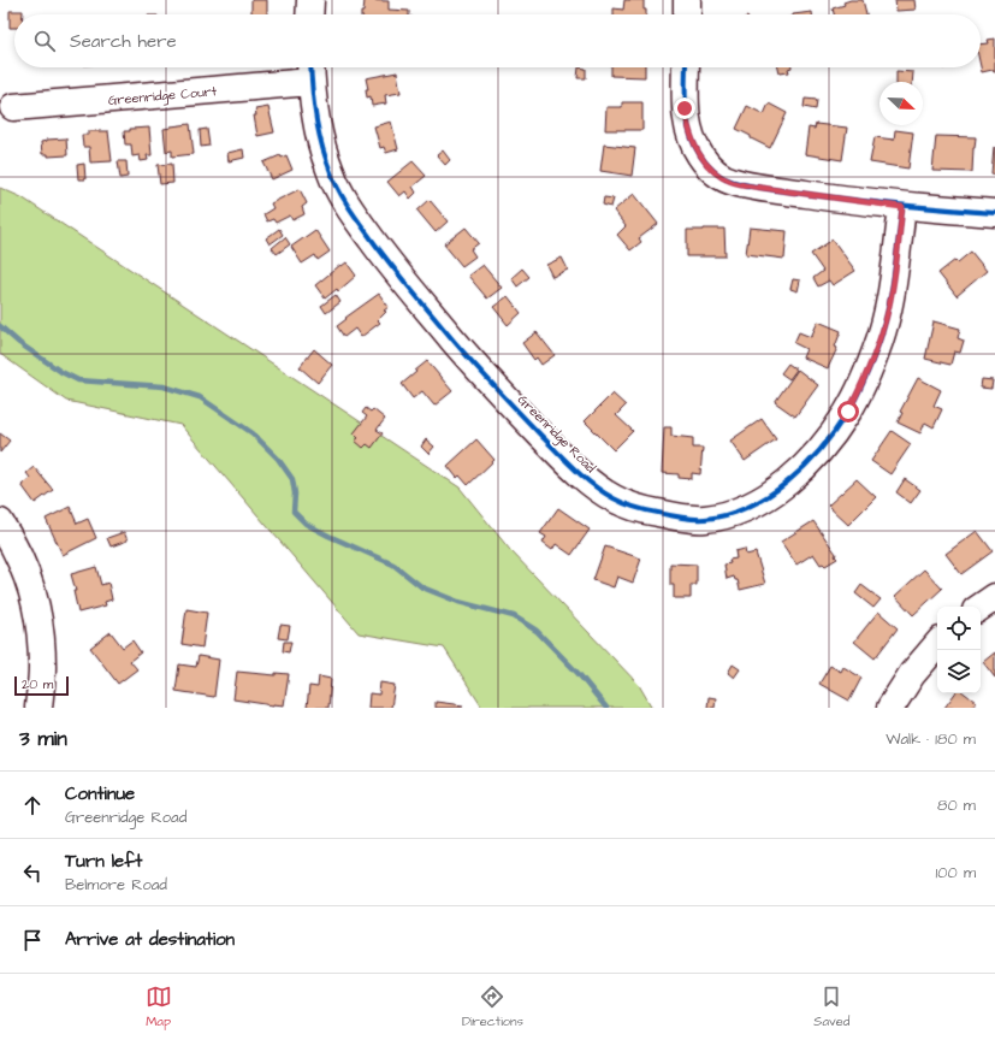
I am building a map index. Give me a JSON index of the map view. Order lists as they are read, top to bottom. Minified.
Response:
{"streets":{"street":["Greenridge Court","Greenridge Road"]},"crossings":[["Greenridge Court","Greenridge Road"]],"scale_bar":"20 m","north":"bottom right","page":{"search":"Search here","scale":"20 m","heading":["3 min","Walk · 180 m"],"list":[["Continue","Greenridge Road","80 m"],["Turn left","Belmore Road","100 m"],"Arrive at destination"],"nav":["Map","Directions","Saved"]}}
